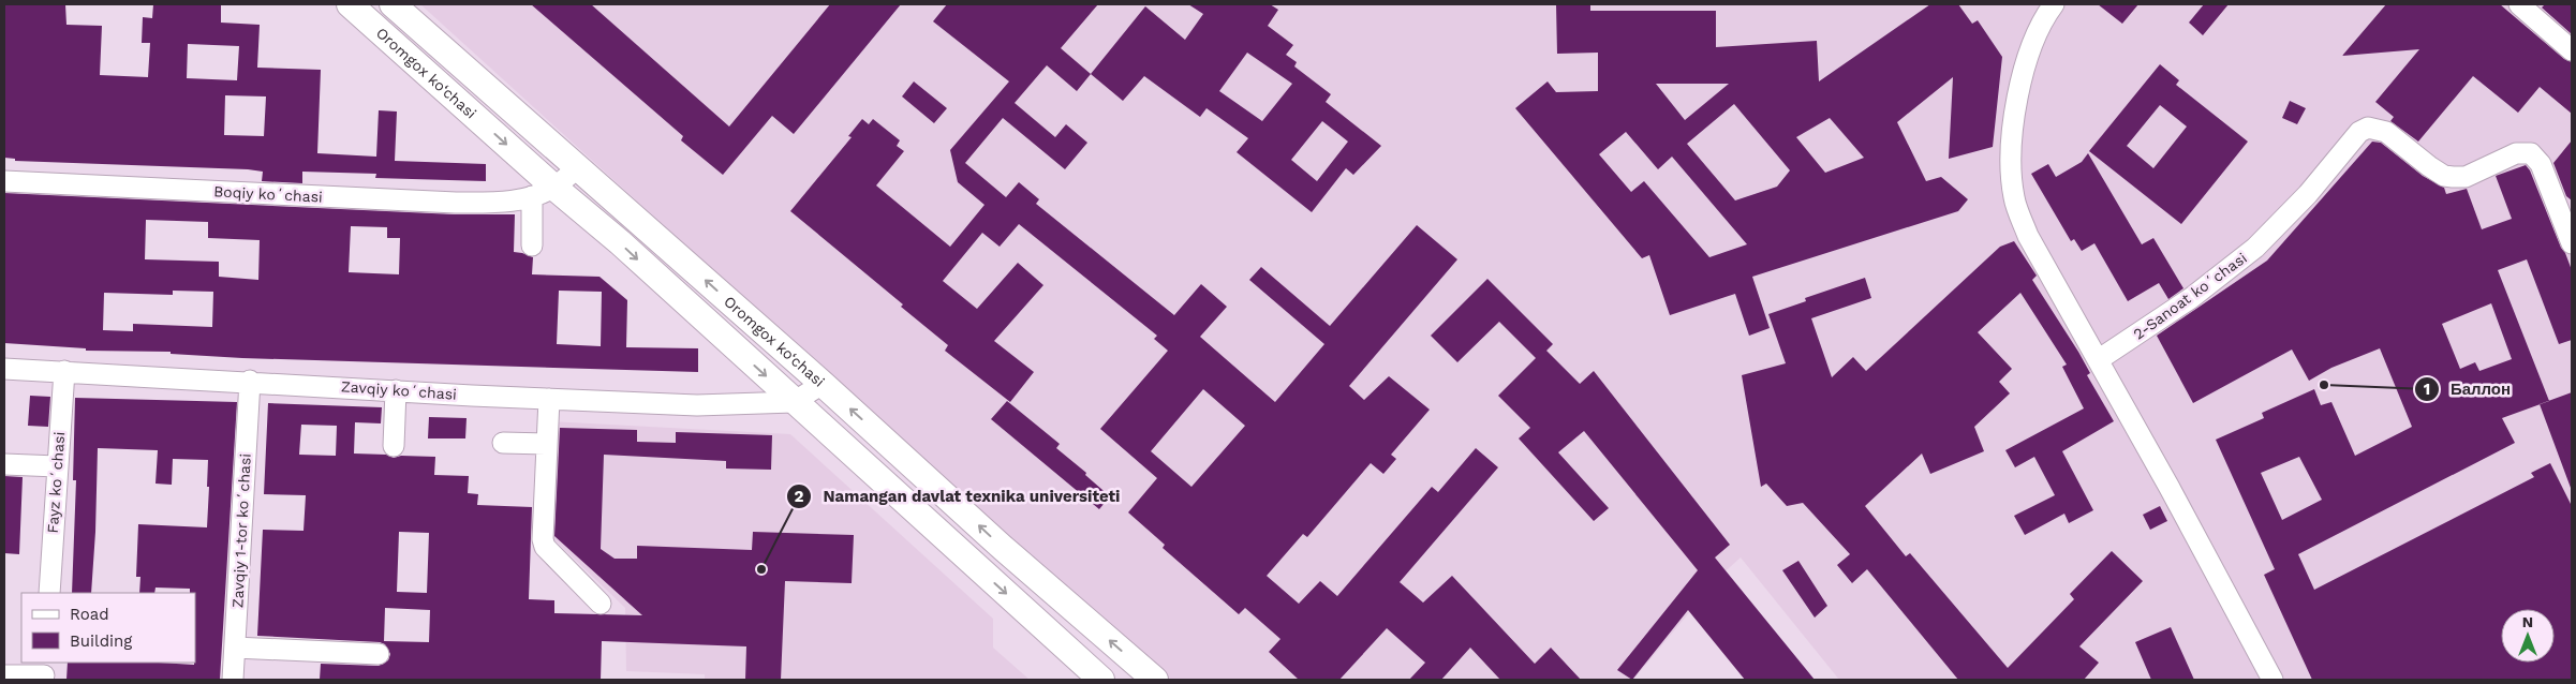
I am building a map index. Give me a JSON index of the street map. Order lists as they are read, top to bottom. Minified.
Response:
{"streets":{"main road":["Oromgox ko‘chasi"],"street":["Boqiy koʻchasi","2-Sanoat koʻchasi","Zavqiy koʻchasi","Fayz koʻchasi","Zavqiy 1-tor koʻchasi"]},"crossings":[["Oromgox ko‘chasi","Boqiy koʻchasi"],["Oromgox ko‘chasi","Zavqiy koʻchasi"],["Zavqiy koʻchasi","Fayz koʻchasi"],["Zavqiy koʻchasi","Zavqiy 1-tor koʻchasi"]],"places":["Баллон","Namangan davlat texnika universiteti"],"legend":["Road","Building"],"north":"top"}
